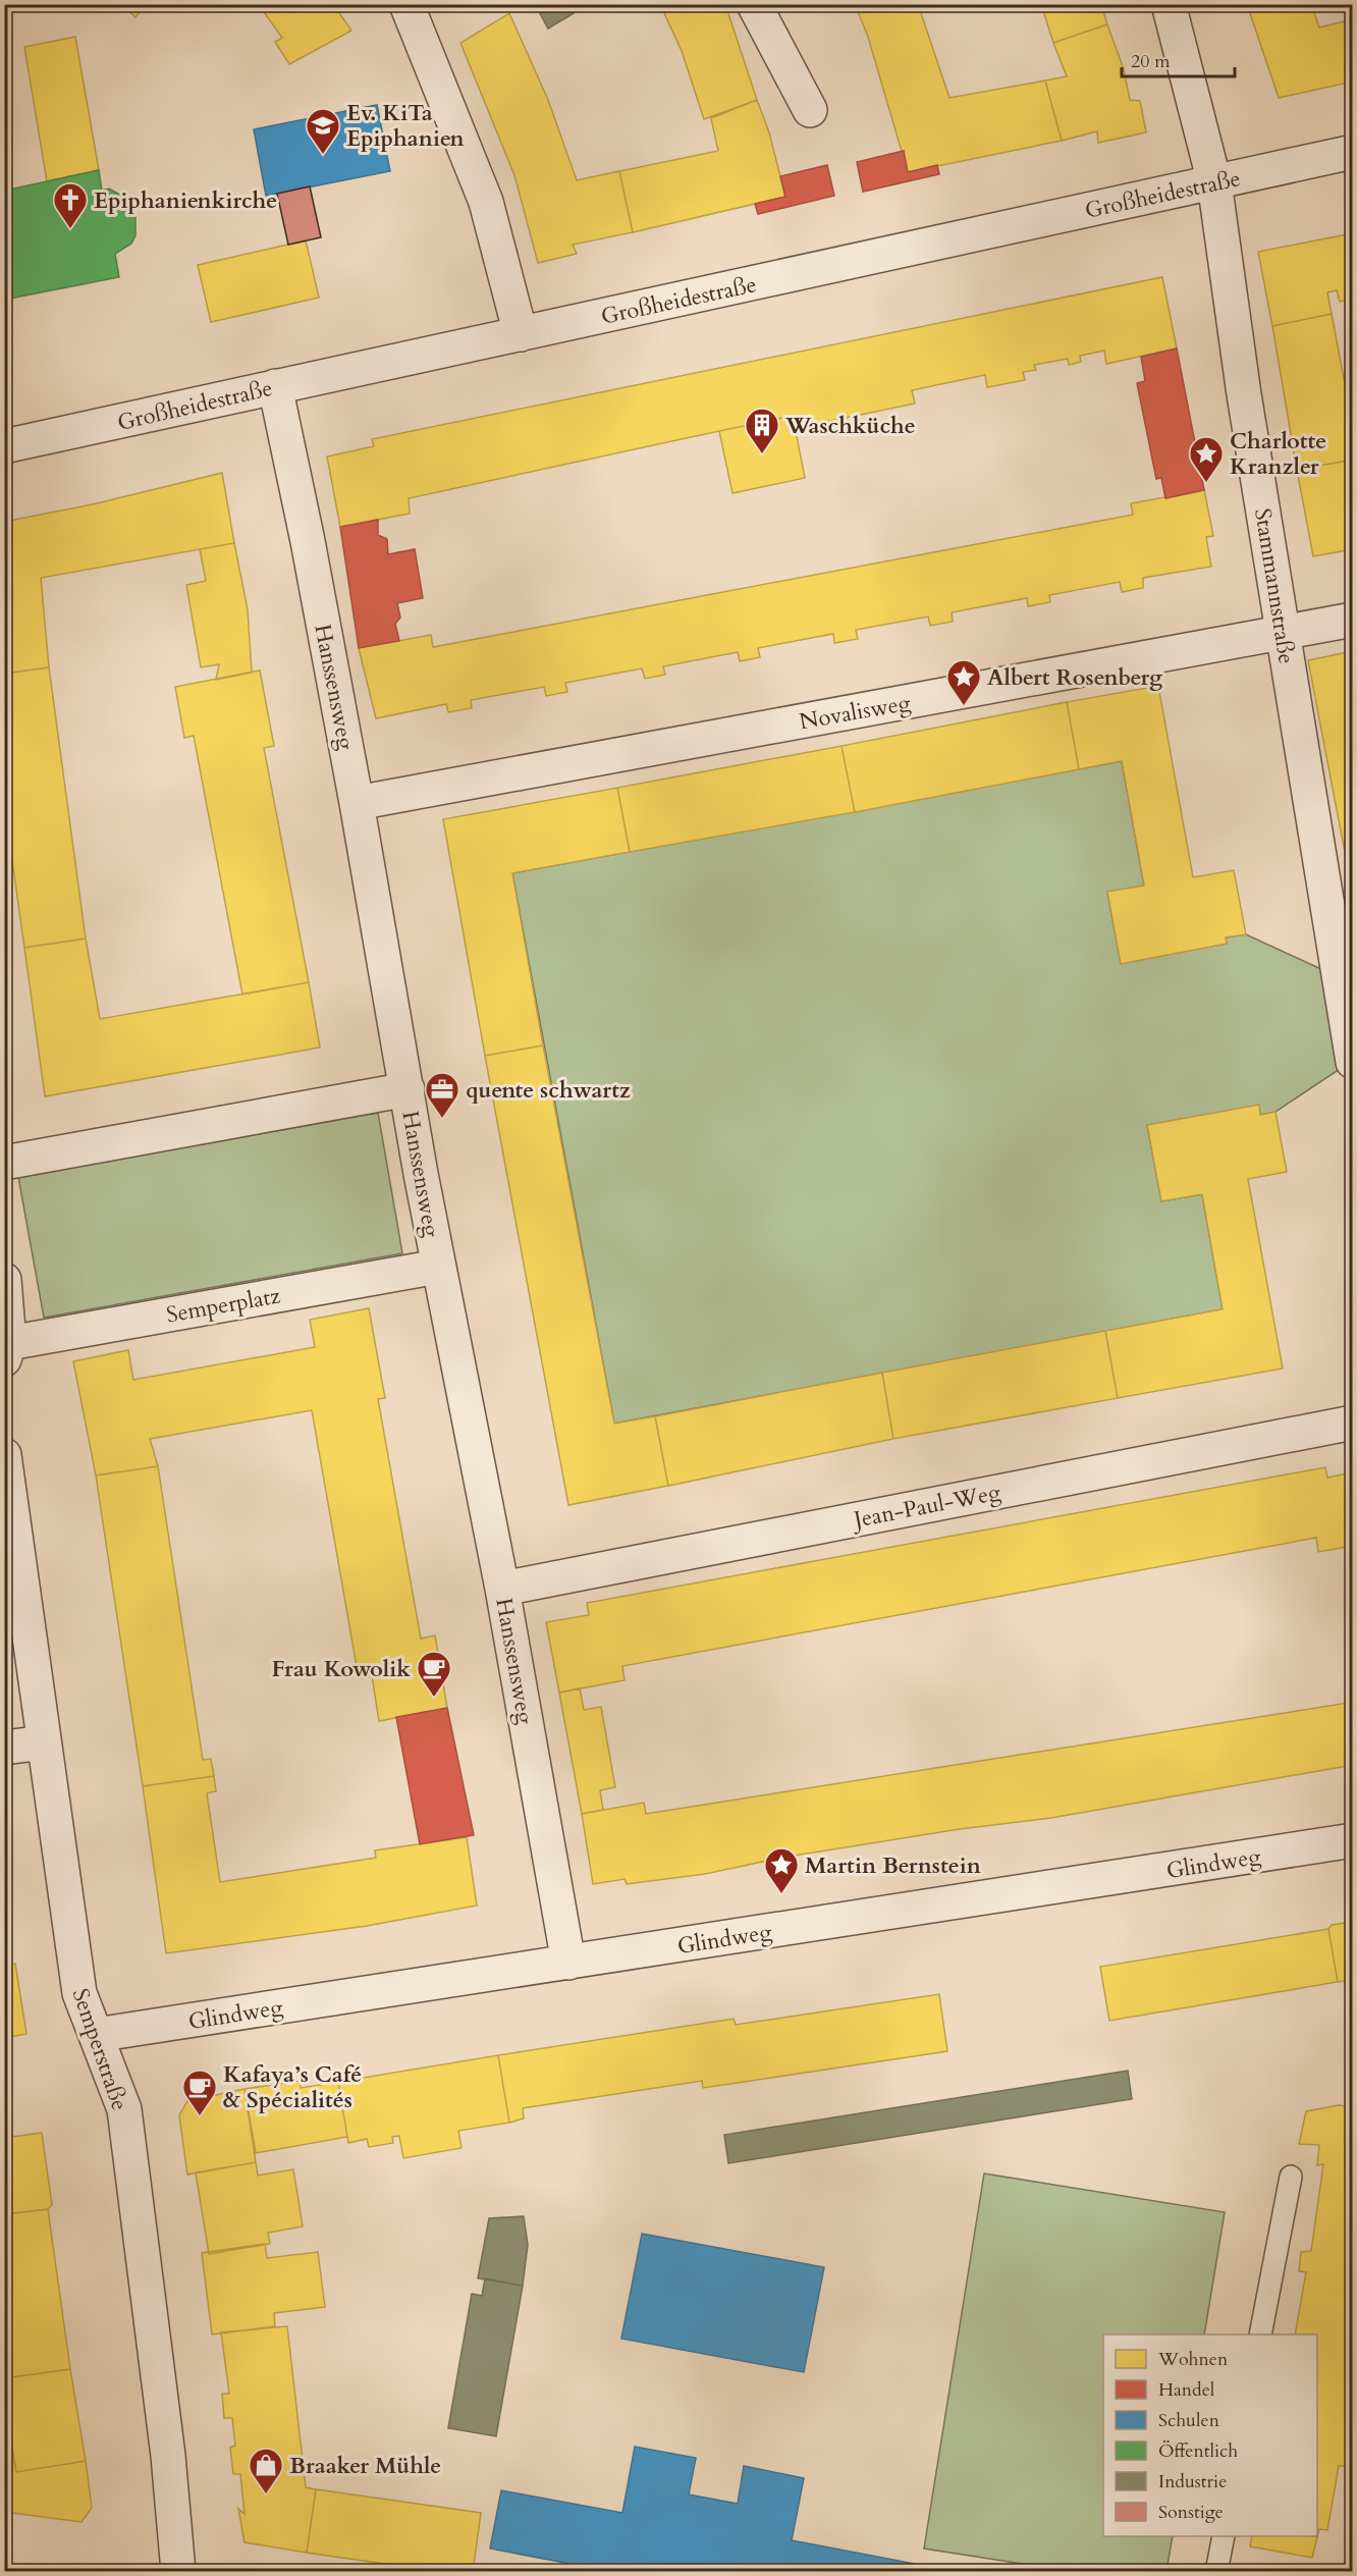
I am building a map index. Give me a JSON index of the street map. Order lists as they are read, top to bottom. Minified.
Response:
{"streets":{"street":["Großheidestraße","Stammannstraße","Hanssensweg","Novalisweg","Semperplatz","Jean-Paul-Weg","Glindweg","Semperstraße"]},"crossings":[["Großheidestraße","Stammannstraße"],["Großheidestraße","Hanssensweg"],["Stammannstraße","Novalisweg"],["Hanssensweg","Novalisweg"],["Hanssensweg","Semperplatz"],["Hanssensweg","Jean-Paul-Weg"],["Hanssensweg","Glindweg"],["Glindweg","Semperstraße"]],"places":{"school or university":["Ev. KiTa Epiphanien"],"church":["Epiphanienkirche"],"building":["Waschküche"],"place":["Charlotte Kranzler","Albert Rosenberg","Martin Bernstein"],"office":["quente schwartz"],"cafe":["Frau Kowolik","Kafaya’s Café & Spécialités"],"shop":["Braaker Mühle"]},"legend":["Wohnen","Handel","Schulen","Öffentlich","Industrie","Sonstige"],"scale_bar":"20 m"}
